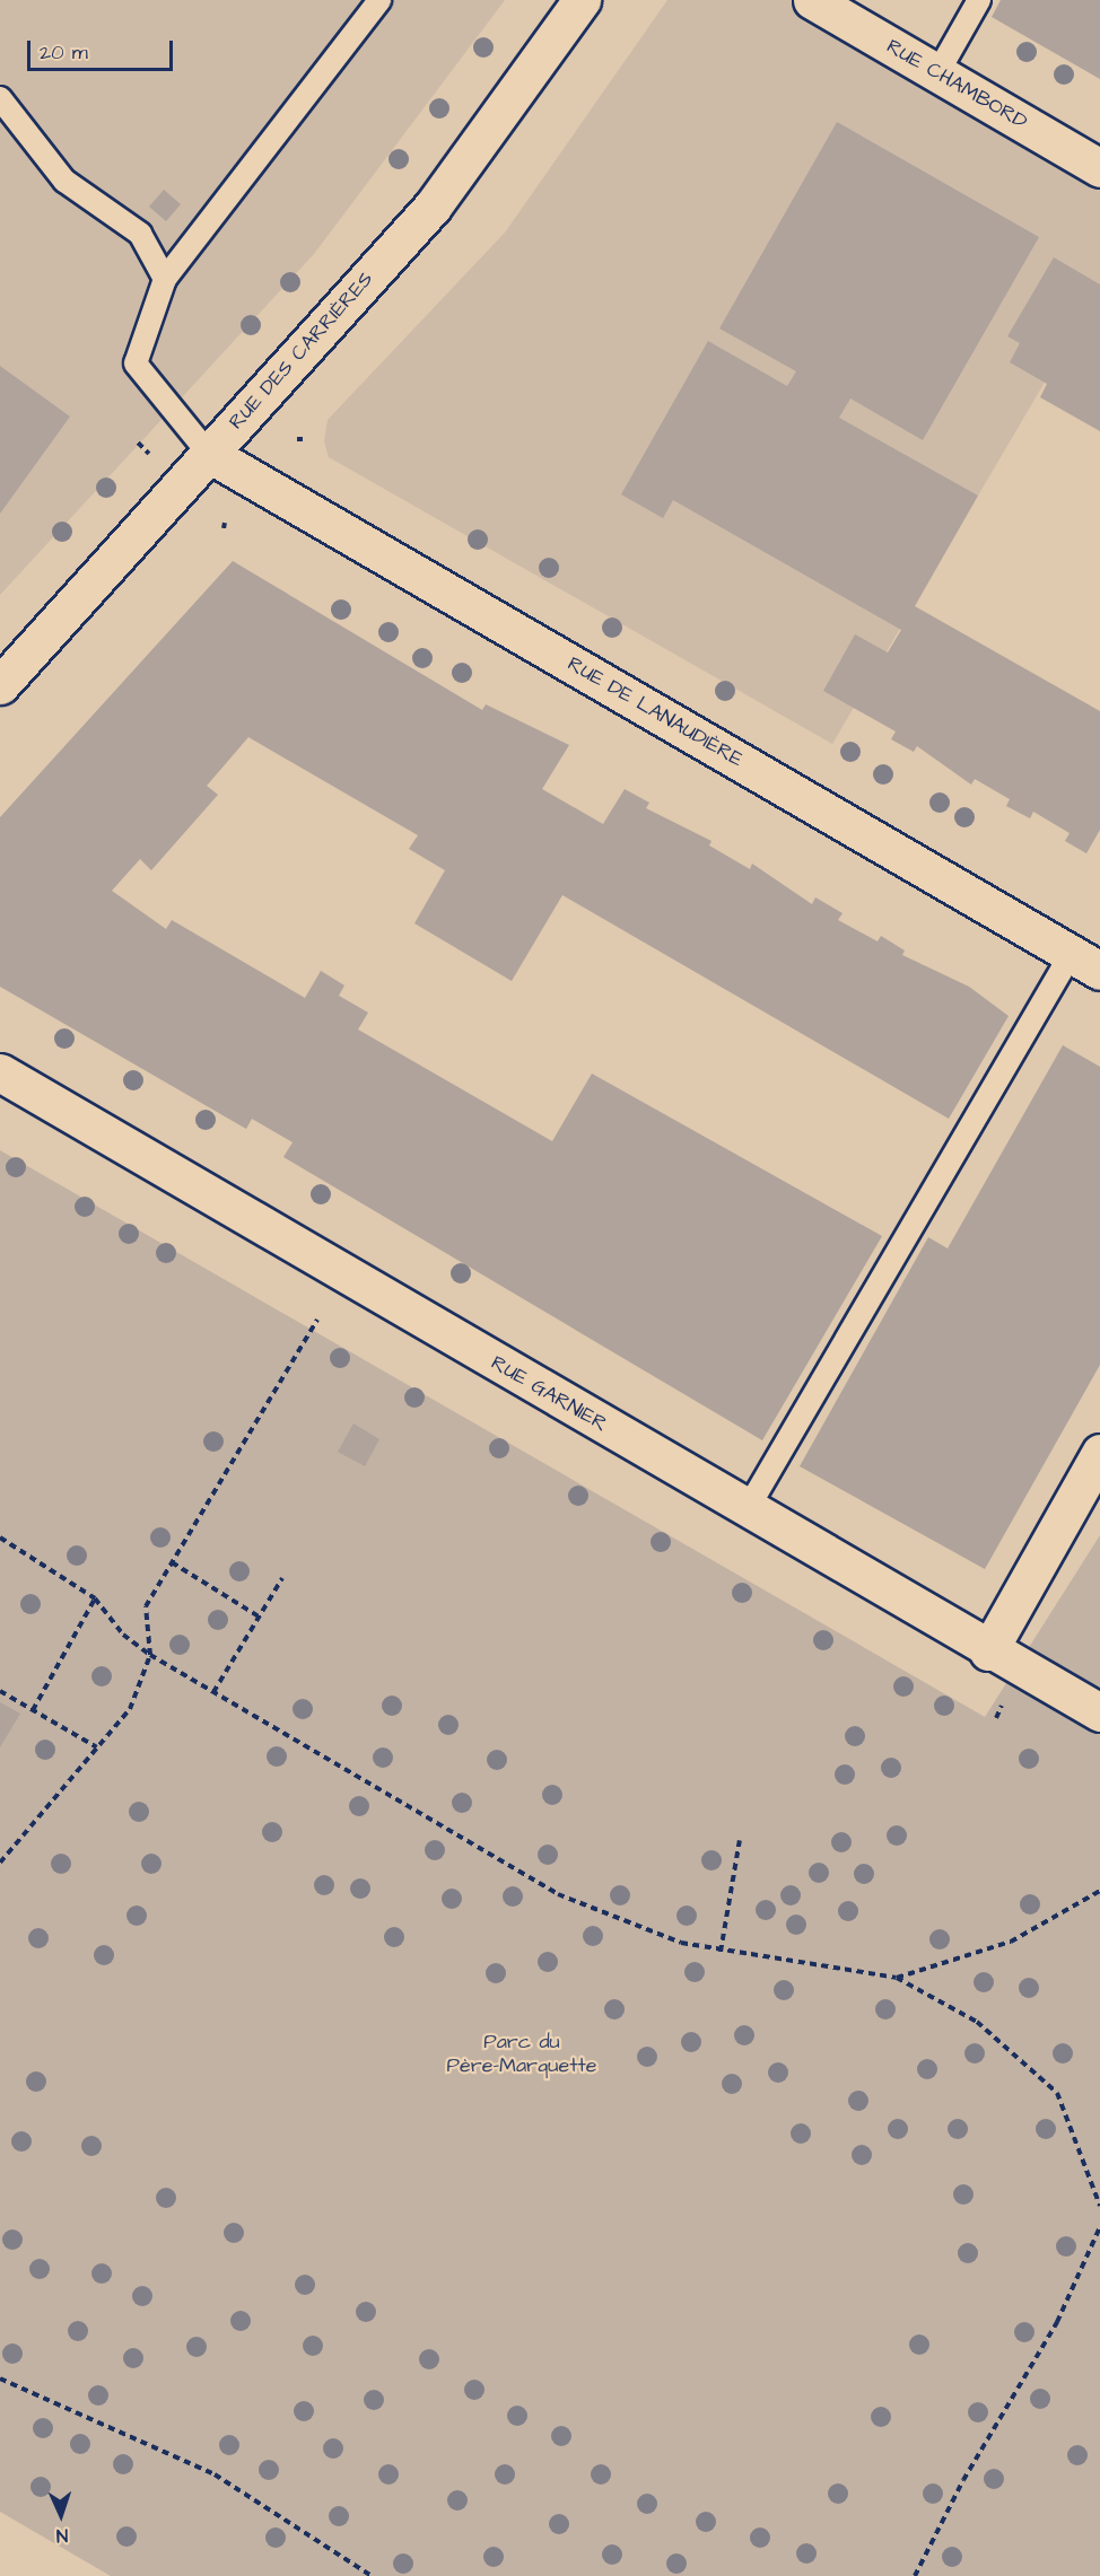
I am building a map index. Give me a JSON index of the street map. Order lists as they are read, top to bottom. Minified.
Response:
{"streets":{"street":["RUE CHAMBORD","RUE DES CARRIÈRES","RUE DE LANAUDIÈRE","RUE GARNIER"]},"crossings":[["RUE DES CARRIÈRES","RUE DE LANAUDIÈRE"]],"parks":["Parc du Père-Marquette"],"scale_bar":"20 m","north":"bottom"}
